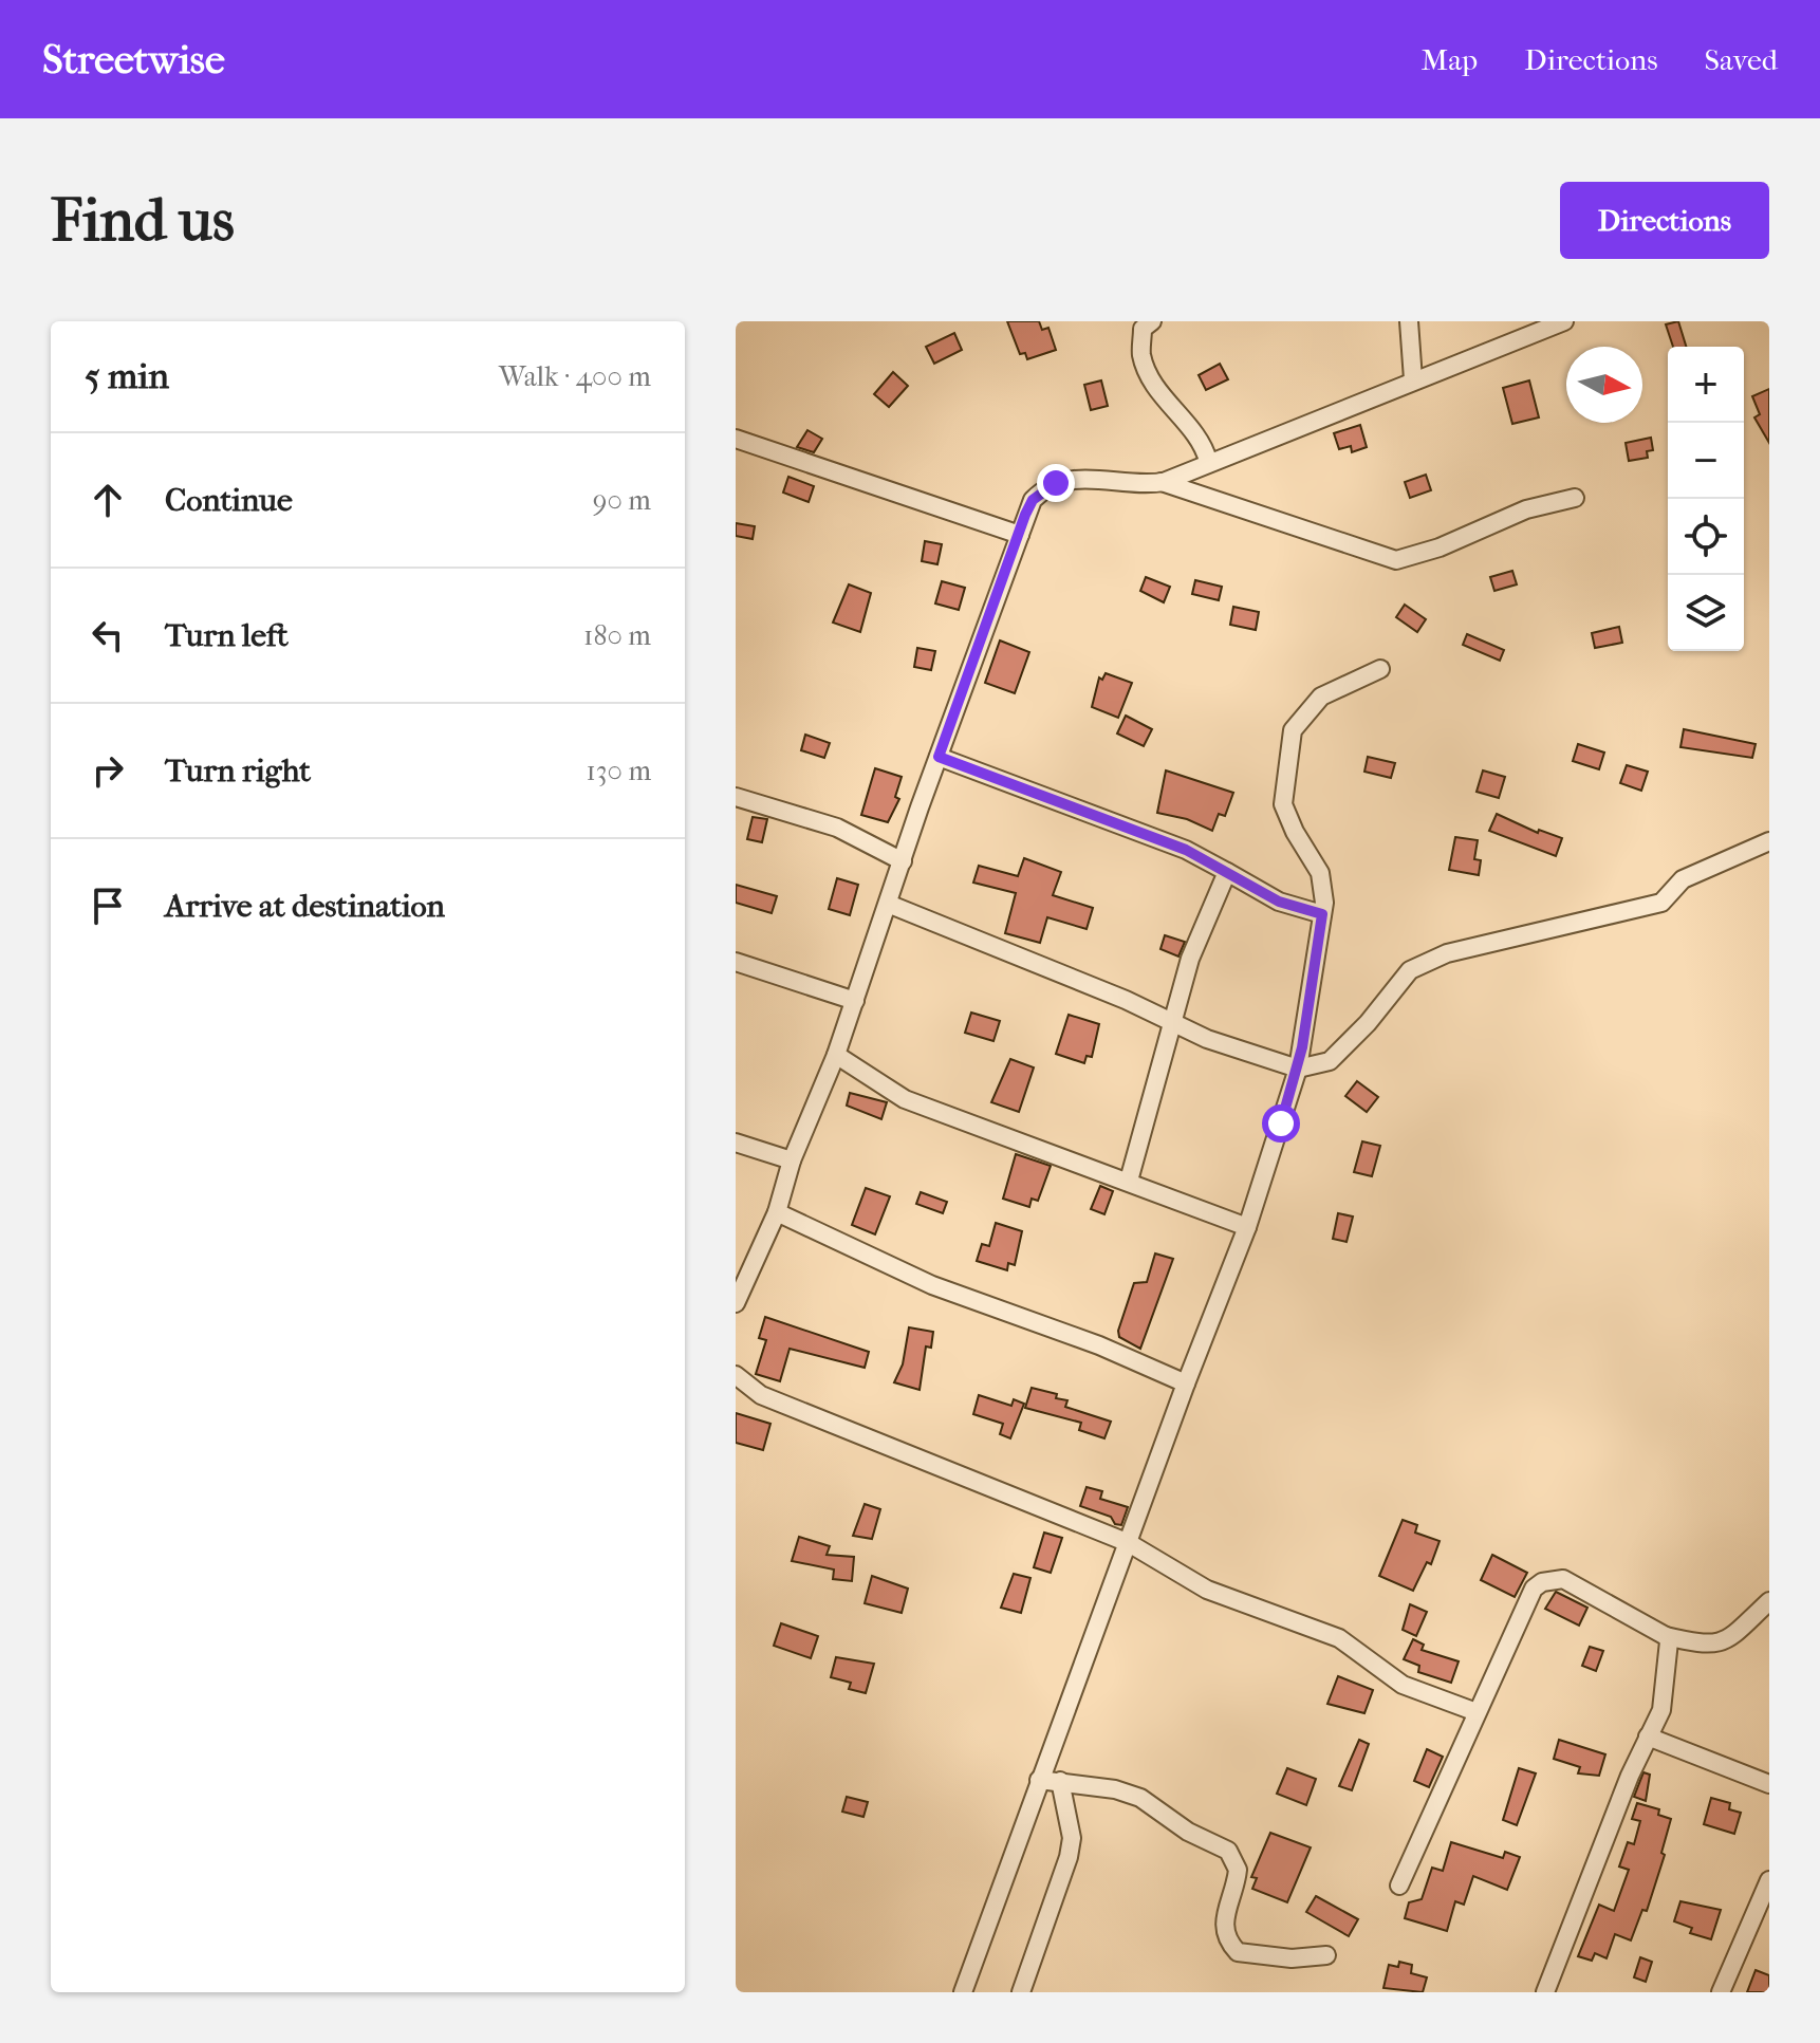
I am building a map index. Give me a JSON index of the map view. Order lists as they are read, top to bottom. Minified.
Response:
{"north":"right","page":{"header":"Streetwise","nav":["Map","Directions","Saved"],"buttons":"Directions","title":"Find us","heading":["5 min","Walk · 400 m"],"map_buttons":["+","−"],"list":[["Continue","90 m"],["Turn left","180 m"],["Turn right","130 m"],"Arrive at destination"]}}
